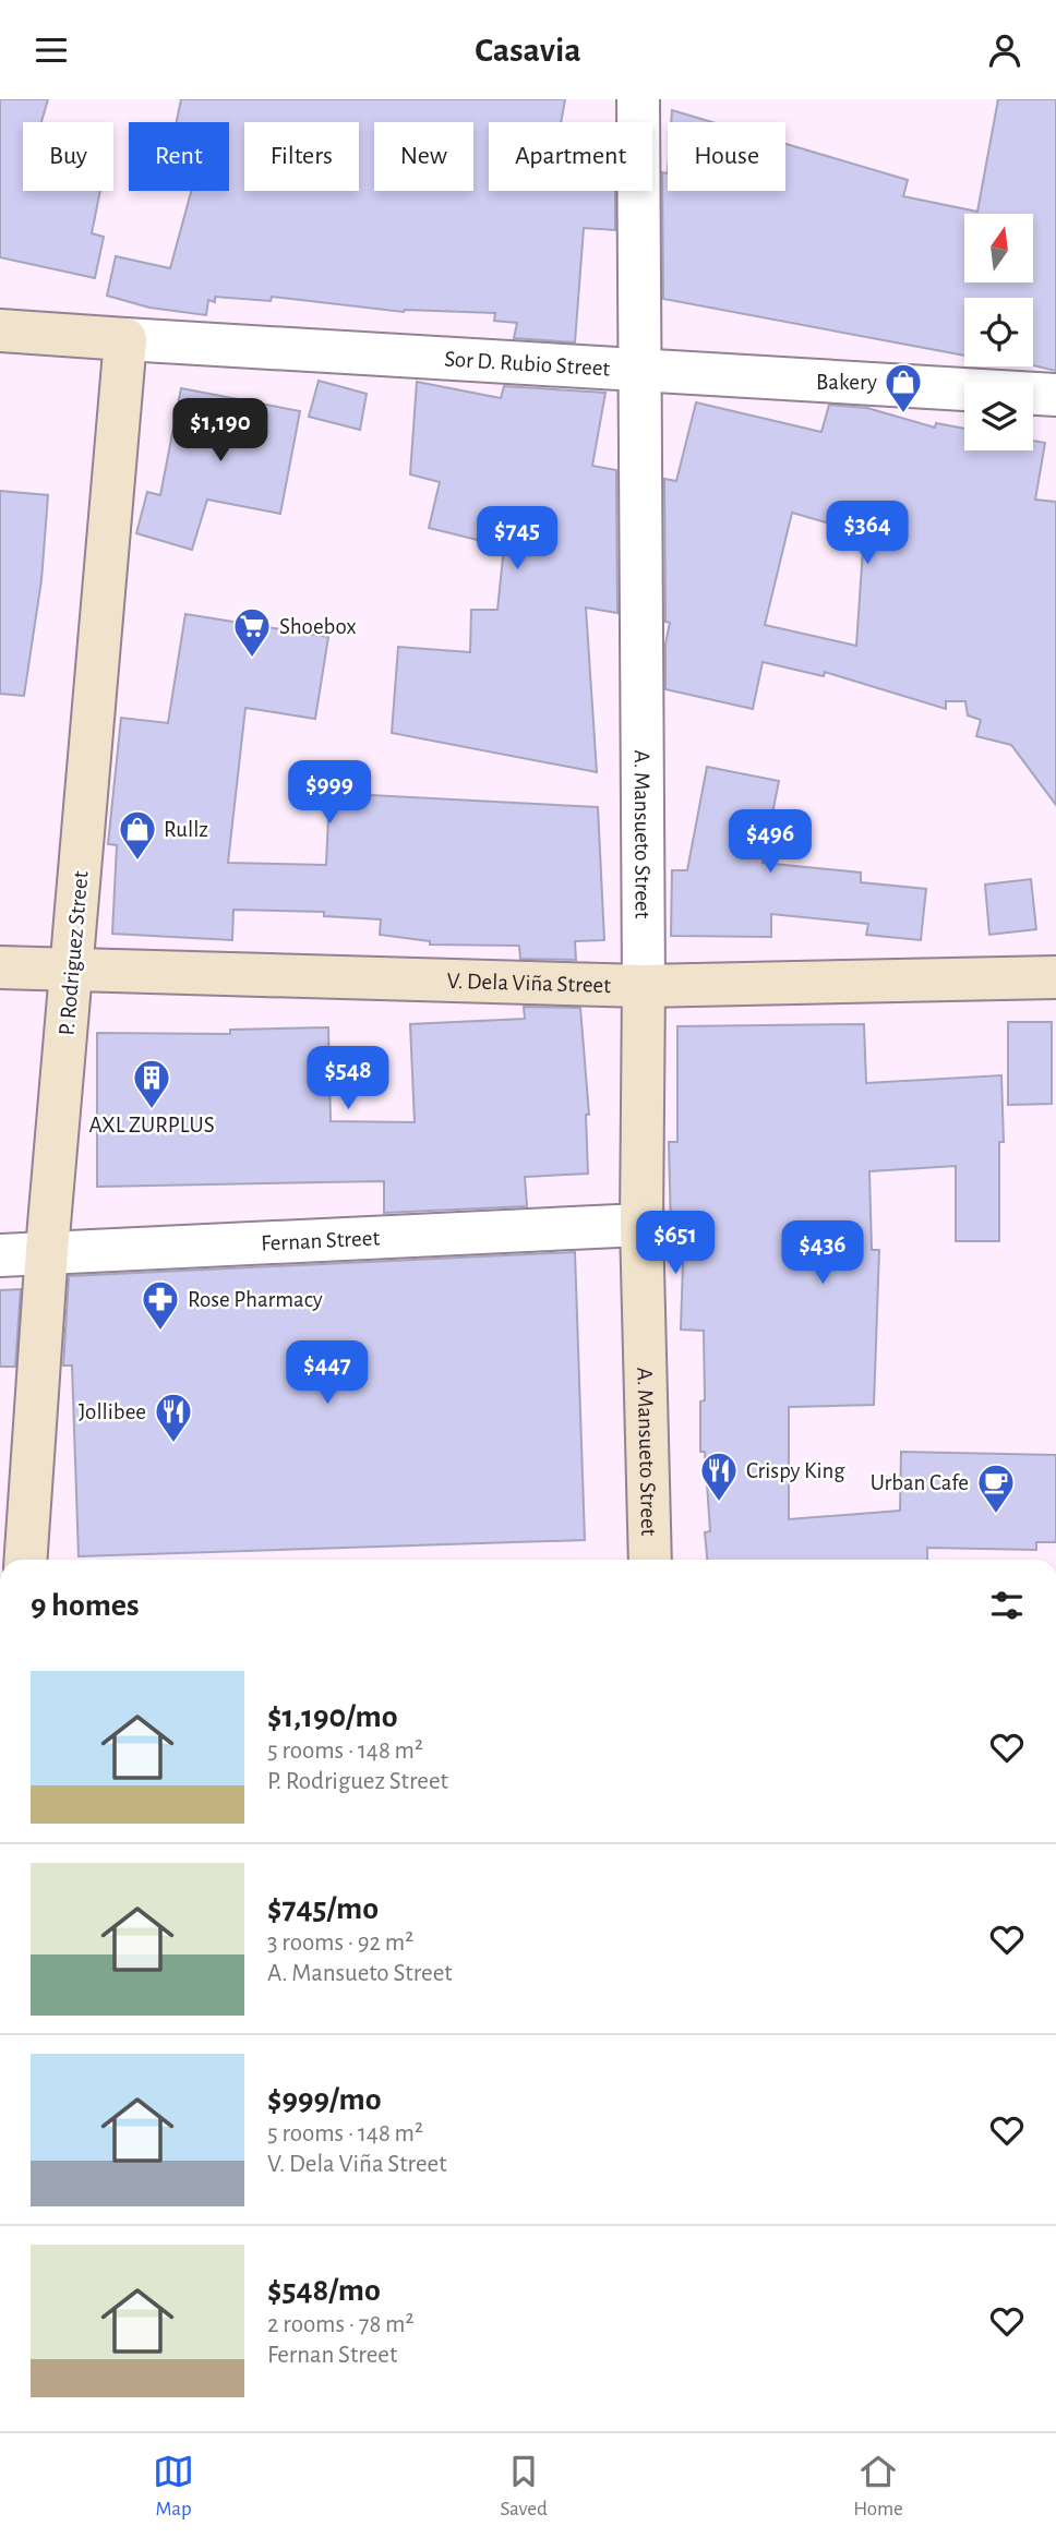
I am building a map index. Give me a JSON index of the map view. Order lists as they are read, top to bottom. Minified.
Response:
{"streets":{"main road":["Sor D. Rubio Street","A. Mansueto Street","P. Rodriguez Street","V. Dela Viña Street"],"street":["Fernan Street"]},"crossings":[["Sor D. Rubio Street","A. Mansueto Street"],["Sor D. Rubio Street","P. Rodriguez Street"],["A. Mansueto Street","V. Dela Viña Street"],["A. Mansueto Street","Fernan Street"],["P. Rodriguez Street","V. Dela Viña Street"],["P. Rodriguez Street","Fernan Street"]],"places":{"shop":["Bakery","Rullz"],"supermarket":["Shoebox"],"building":["AXL ZURPLUS"],"pharmacy":["Rose Pharmacy"],"restaurant":["Jollibee","Crispy King"],"cafe":["Urban Cafe"]},"north":"top","page":{"header":"Casavia","chip":["Buy","Rent","Filters","New","Apartment","House"],"price":["$1,190","$364","$745","$999","$496","$548","$651","$436","$447"],"heading":"9 homes","list":[{"name":"$1,190/mo","note":"5 rooms · 148 m² · P. Rodriguez Street"},{"name":"$745/mo","note":"3 rooms · 92 m² · A. Mansueto Street"},{"name":"$999/mo","note":"5 rooms · 148 m² · V. Dela Viña Street"},{"name":"$548/mo","note":"2 rooms · 78 m² · Fernan Street"}],"tabs":["Map","Saved","Home"]}}
